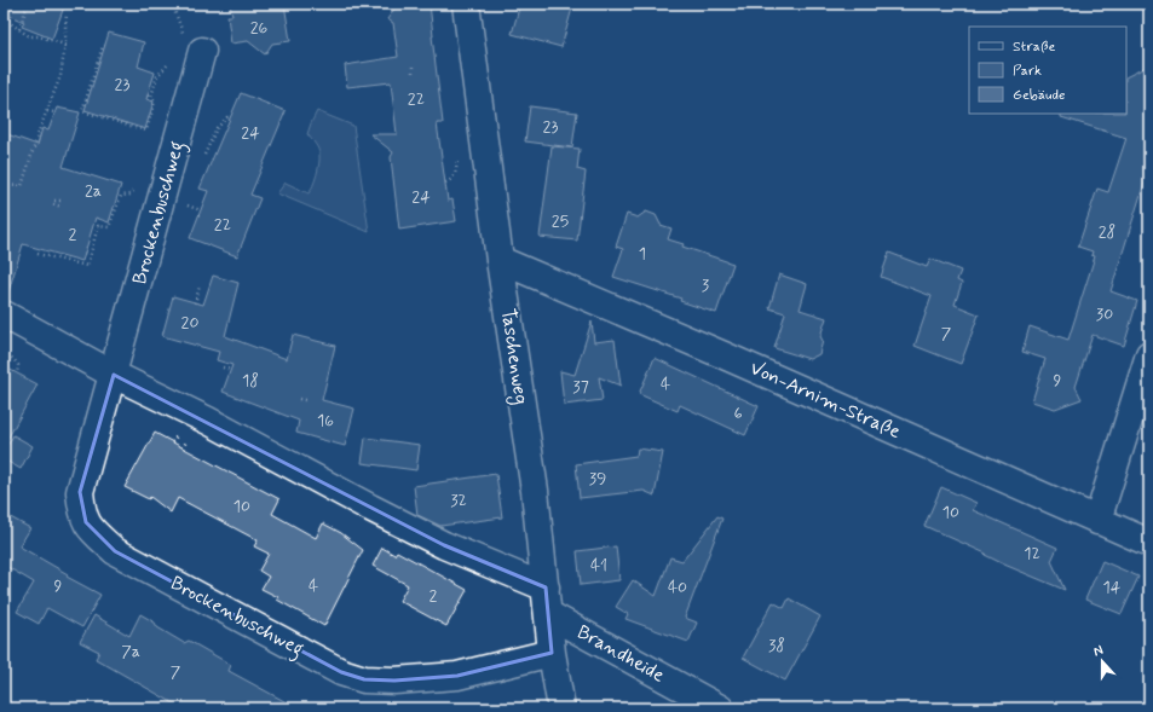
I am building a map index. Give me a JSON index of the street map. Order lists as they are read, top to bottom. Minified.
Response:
{"streets":{"street":["Brockenbuschweg","Taschenweg","Von-Arnim-Straße","Brandheide"]},"crossings":[["Brockenbuschweg","Taschenweg"],["Taschenweg","Von-Arnim-Straße"],["Taschenweg","Brandheide"]],"house_numbers":["26","23","22","23","24","2a","24","25","22","28","2","1","3","30","20","7","18","9","4","37","6","16","39","32","10","10","12","41","9","4","40","14","2","38","7a","7"],"legend":["Straße","Park","Gebäude"],"north":"top"}
